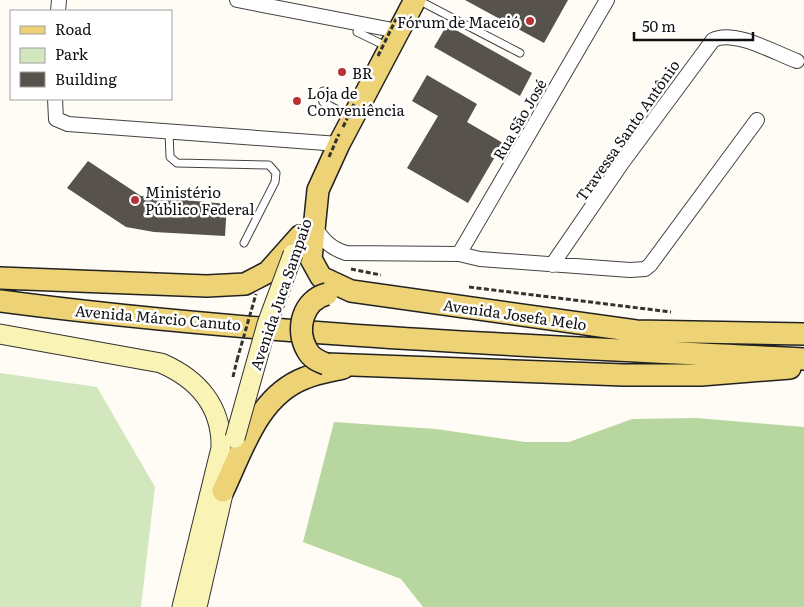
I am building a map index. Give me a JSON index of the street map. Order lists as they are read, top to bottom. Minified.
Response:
{"streets":{"main road":["Avenida Juca Sampaio","Avenida Josefa Melo","Avenida Márcio Canuto"],"street":["Rua São José","Travessa Santo Antônio"]},"crossings":[["Avenida Juca Sampaio","Avenida Josefa Melo"],["Avenida Josefa Melo","Avenida Márcio Canuto"]],"places":["Fórum de Maceió","BR","Loja de Conveniência","Ministério Público Federal"],"legend":["Road","Park","Building"],"scale_bar":"50 m"}
